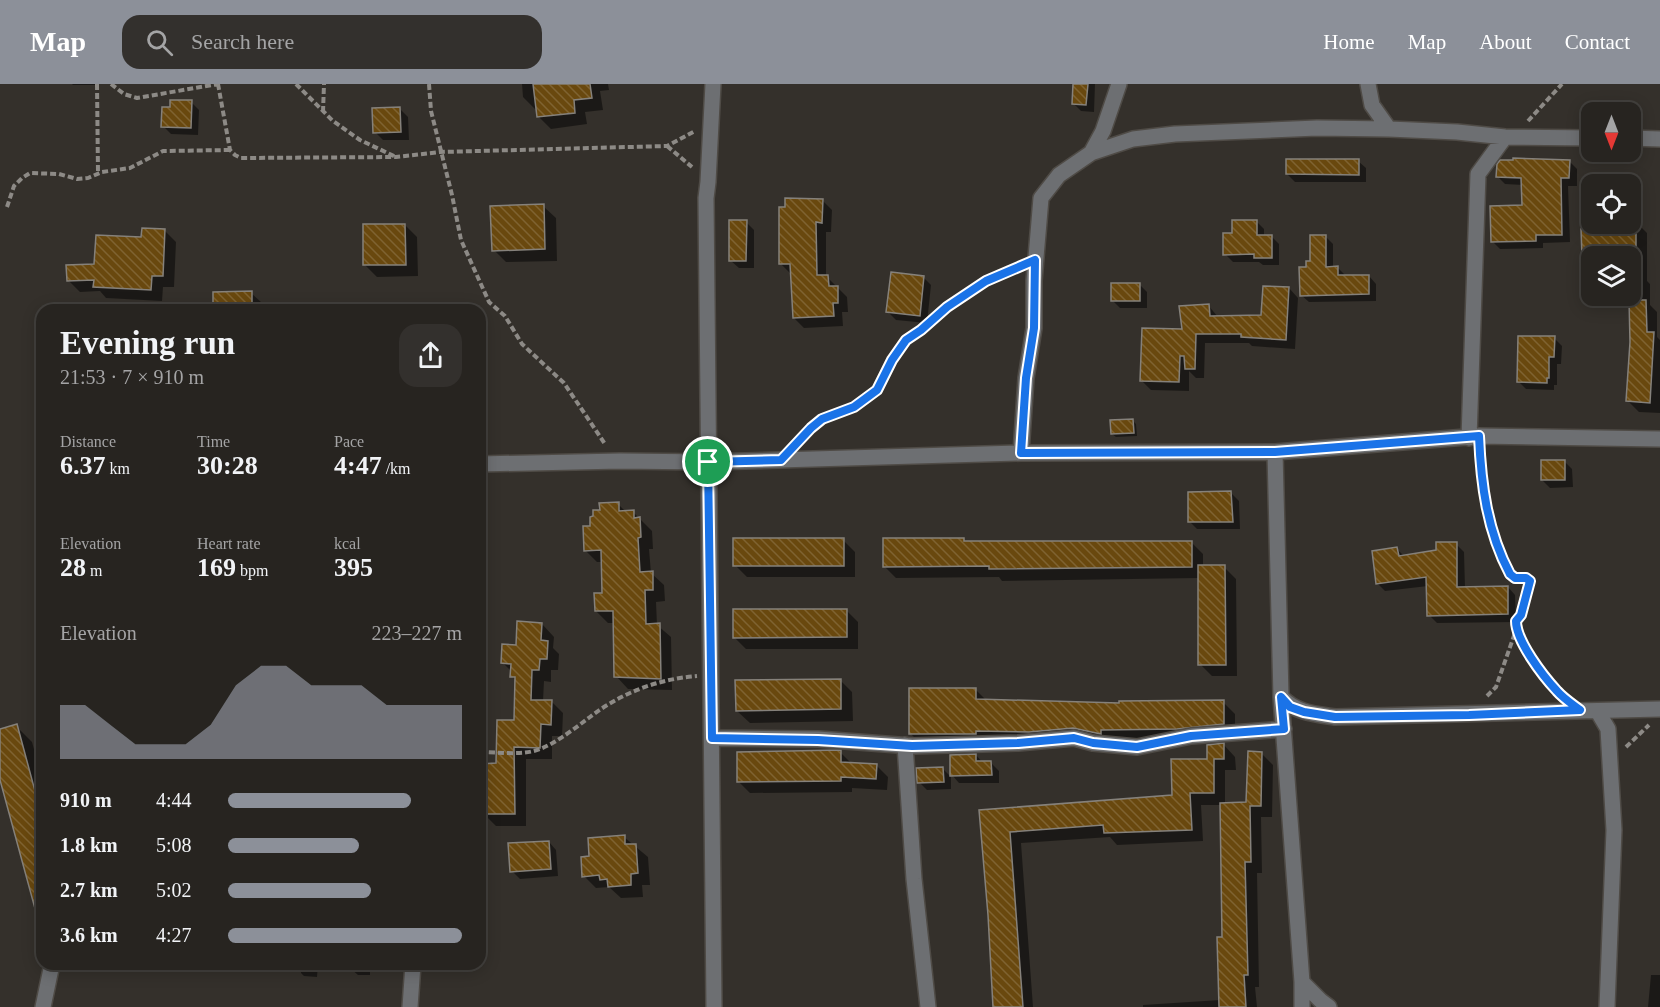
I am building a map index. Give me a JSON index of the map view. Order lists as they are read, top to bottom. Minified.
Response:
{"north":"bottom","page":{"header":"Map","search":"Search here","nav":["Home","Map","About","Contact"],"heading":["Evening run","21:53 · 7 × 910 m"],"stats":[["Distance","6.37 km"],["Time","30:28"],["Pace","4:47 /km"],["Elevation","28 m"],["Heart rate","169 bpm"],["kcal","395"]],"chart":["Elevation","223–227 m"],"list":[{"name":"910 m","note":"4:44"},{"name":"1.8 km","note":"5:08"},{"name":"2.7 km","note":"5:02"},{"name":"3.6 km","note":"4:27"}]}}
